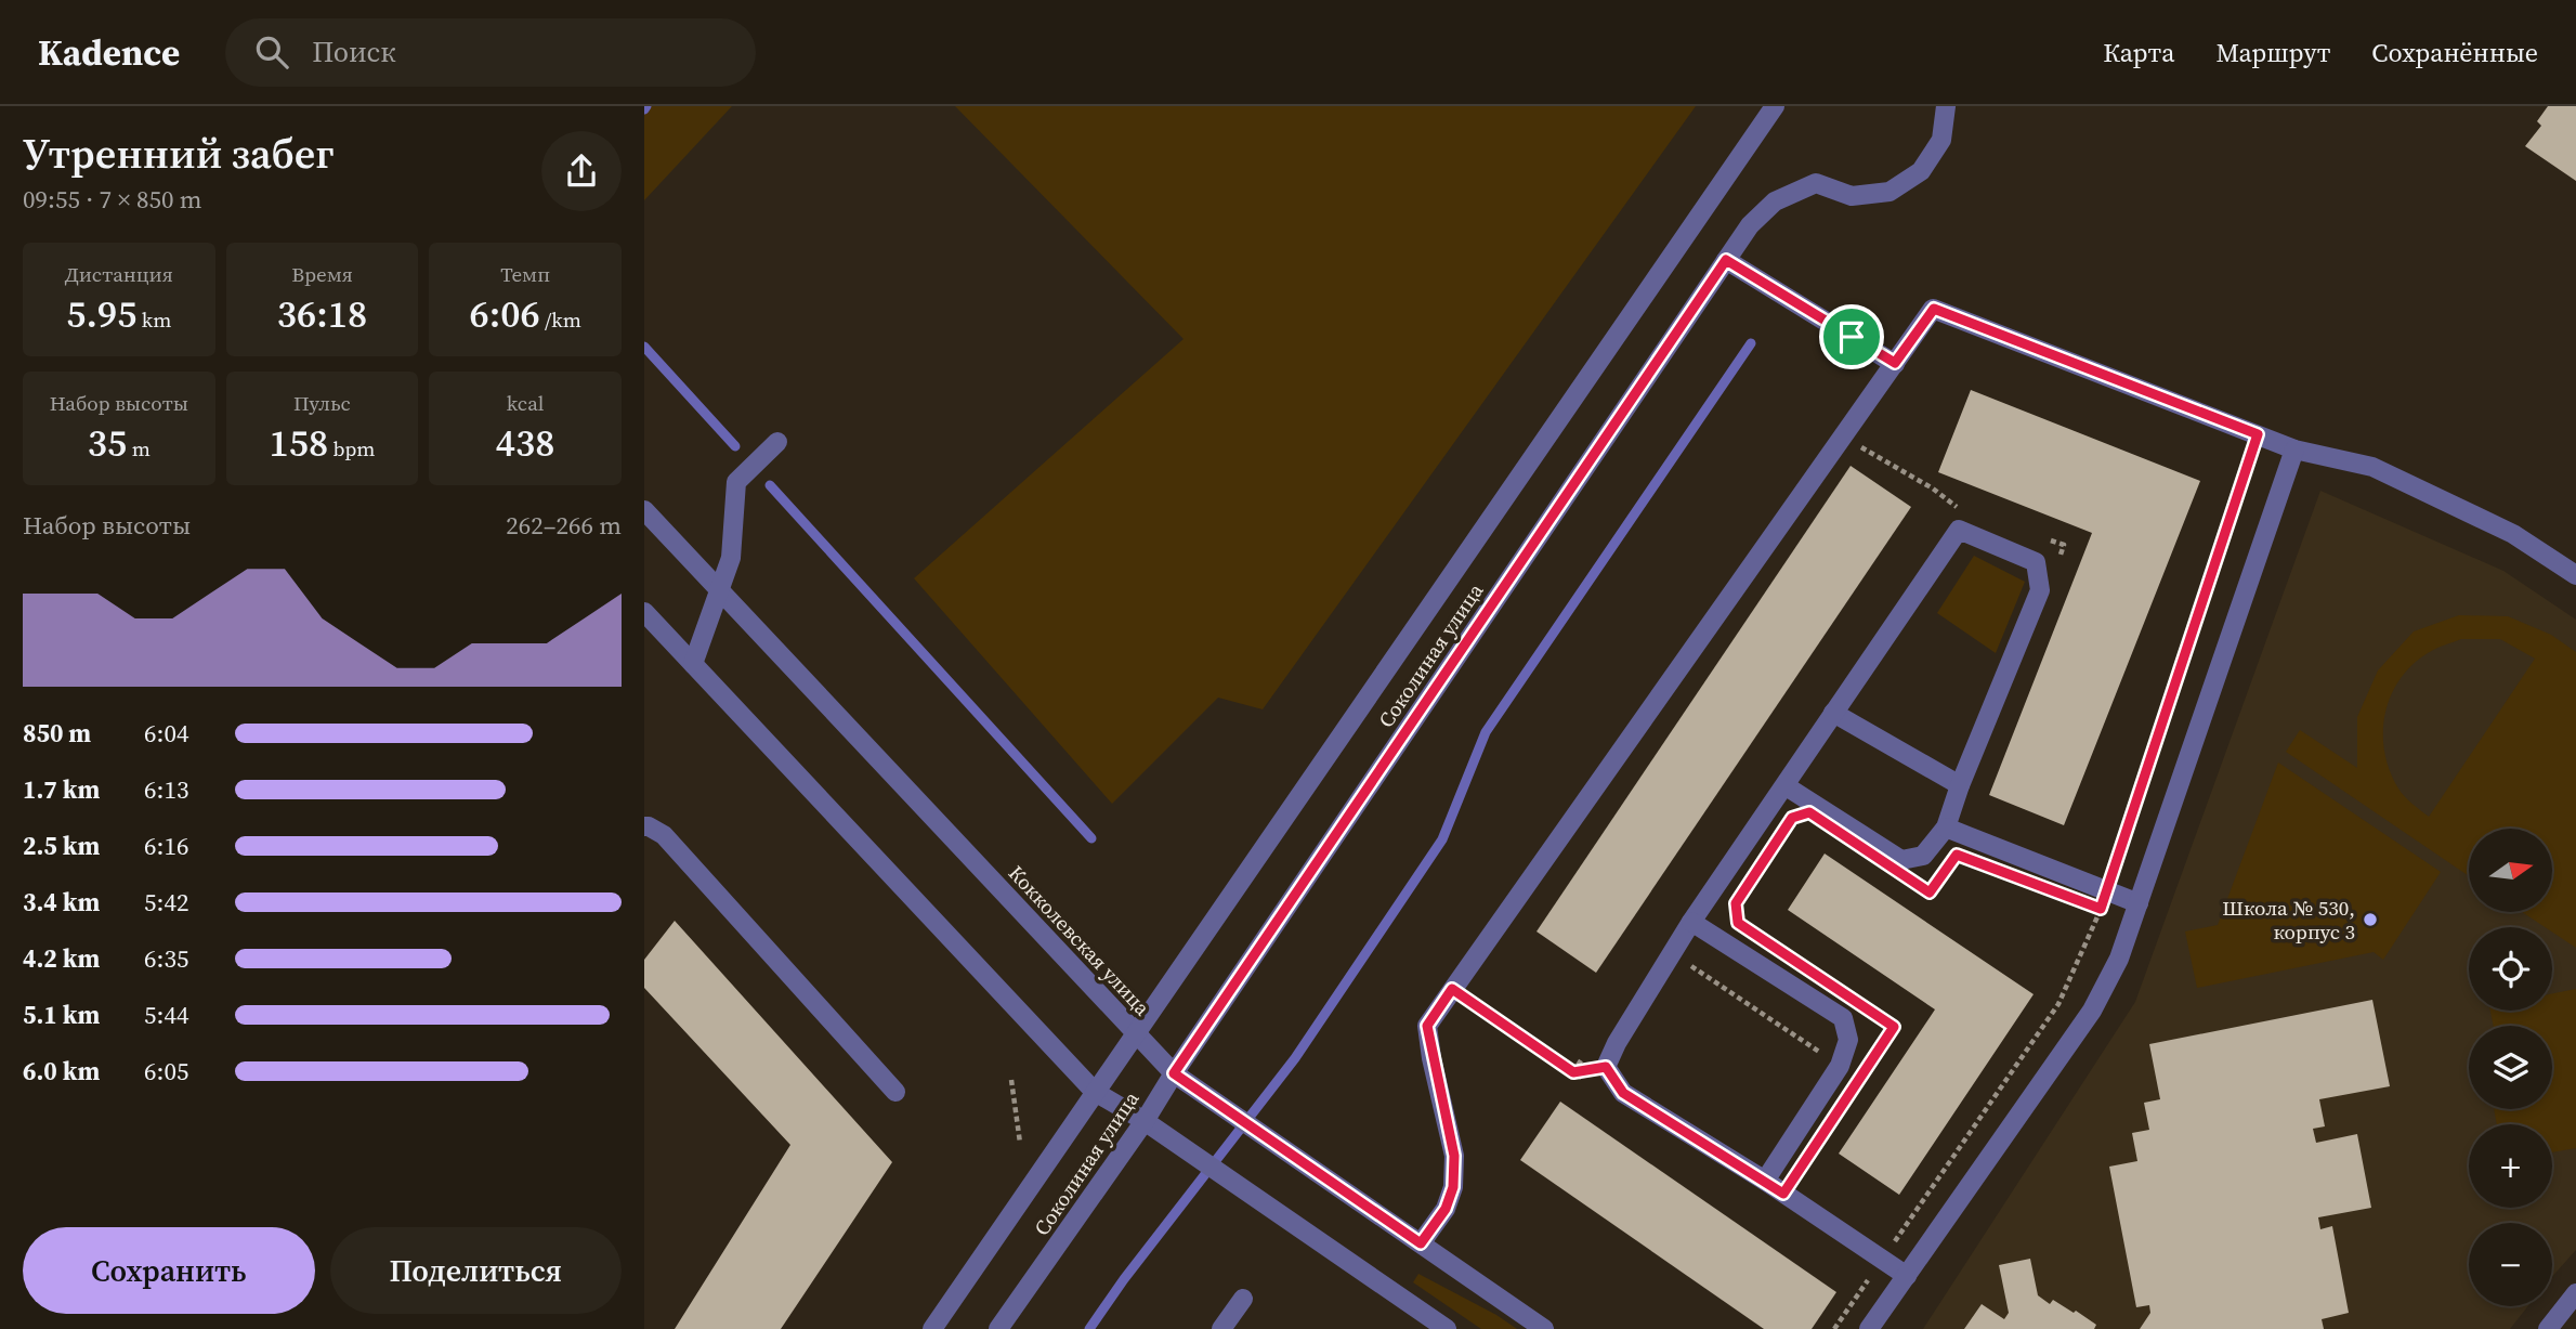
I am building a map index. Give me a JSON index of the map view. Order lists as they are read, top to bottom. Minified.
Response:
{"streets":{"street":["Соколиная улица","Кокколевская улица"]},"crossings":[["Соколиная улица","Кокколевская улица"]],"places":["Школа № 530, корпус 3"],"north":"right","page":{"header":"Kadence","search":"Поиск","nav":["Карта","Маршрут","Сохранённые"],"heading":["Утренний забег","09:55 · 7 × 850 m"],"stats":[["Дистанция","5.95 km"],["Время","36:18"],["Темп","6:06 /km"],["Набор высоты","35 m"],["Пульс","158 bpm"],["kcal","438"]],"chart":["Набор высоты","262–266 m"],"list":[{"name":"850 m","note":"6:04"},{"name":"1.7 km","note":"6:13"},{"name":"2.5 km","note":"6:16"},{"name":"3.4 km","note":"5:42"},{"name":"4.2 km","note":"6:35"},{"name":"5.1 km","note":"5:44"},{"name":"6.0 km","note":"6:05"}],"map_buttons":["+","−"],"buttons":["Сохранить","Поделиться"]}}
